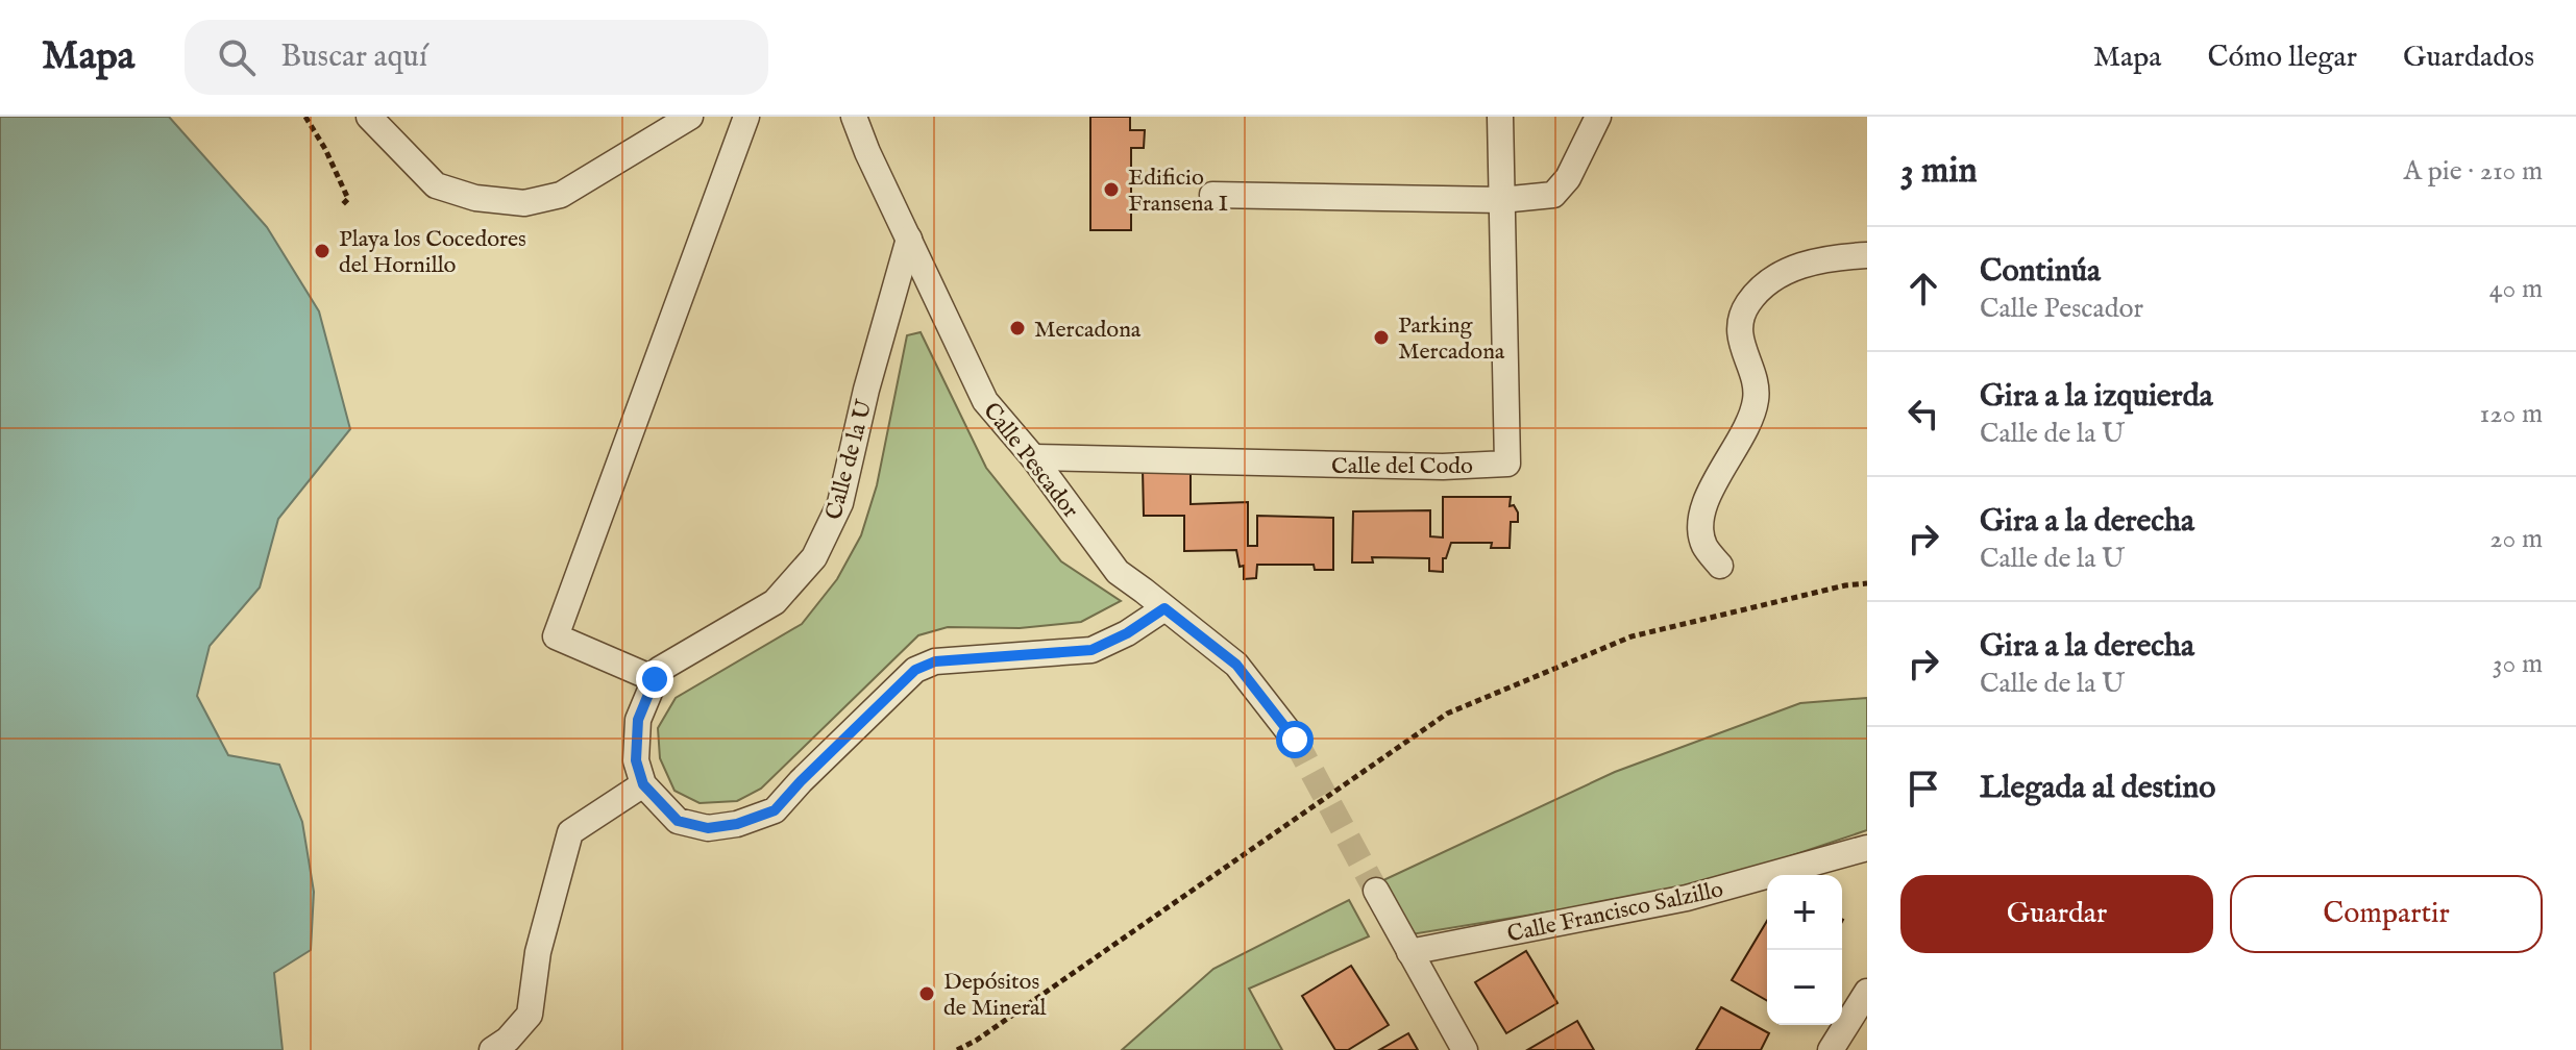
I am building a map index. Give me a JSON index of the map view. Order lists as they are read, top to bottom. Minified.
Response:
{"streets":{"street":["Calle de la U","Calle Pescador","Calle del Codo","Calle Francisco Salzillo"]},"crossings":[["Calle de la U","Calle Pescador"],["Calle Pescador","Calle del Codo"]],"places":["Edificio Fransena I","Playa los Cocedores del Hornillo","Mercadona","Parking Mercadona","Depósitos de Mineral"],"page":{"header":"Mapa","search":"Buscar aquí","nav":["Mapa","Cómo llegar","Guardados"],"heading":["3 min","A pie · 210 m"],"list":[["Continúa","Calle Pescador","40 m"],["Gira a la izquierda","Calle de la U","120 m"],["Gira a la derecha","Calle de la U","20 m"],["Gira a la derecha","Calle de la U","30 m"],"Llegada al destino"],"buttons":["Guardar","Compartir"],"map_buttons":["+","−"]}}
